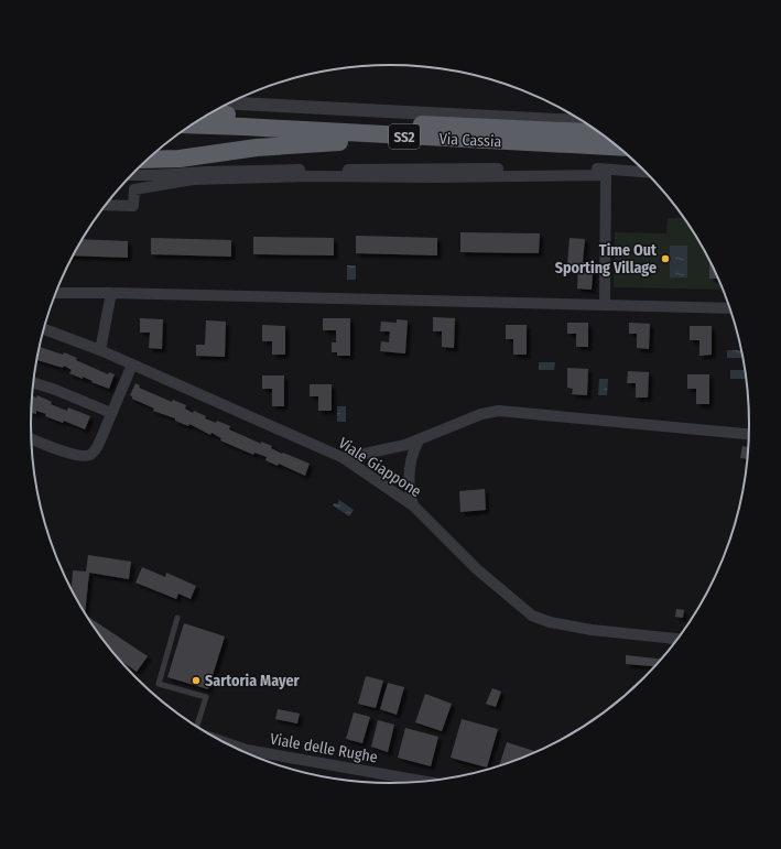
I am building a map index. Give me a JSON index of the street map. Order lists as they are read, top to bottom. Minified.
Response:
{"streets":{"highway":["SS2","Via Cassia"],"street":["Viale Giappone","Viale delle Rughe"]},"places":["Time Out Sporting Village","Sartoria Mayer"]}
